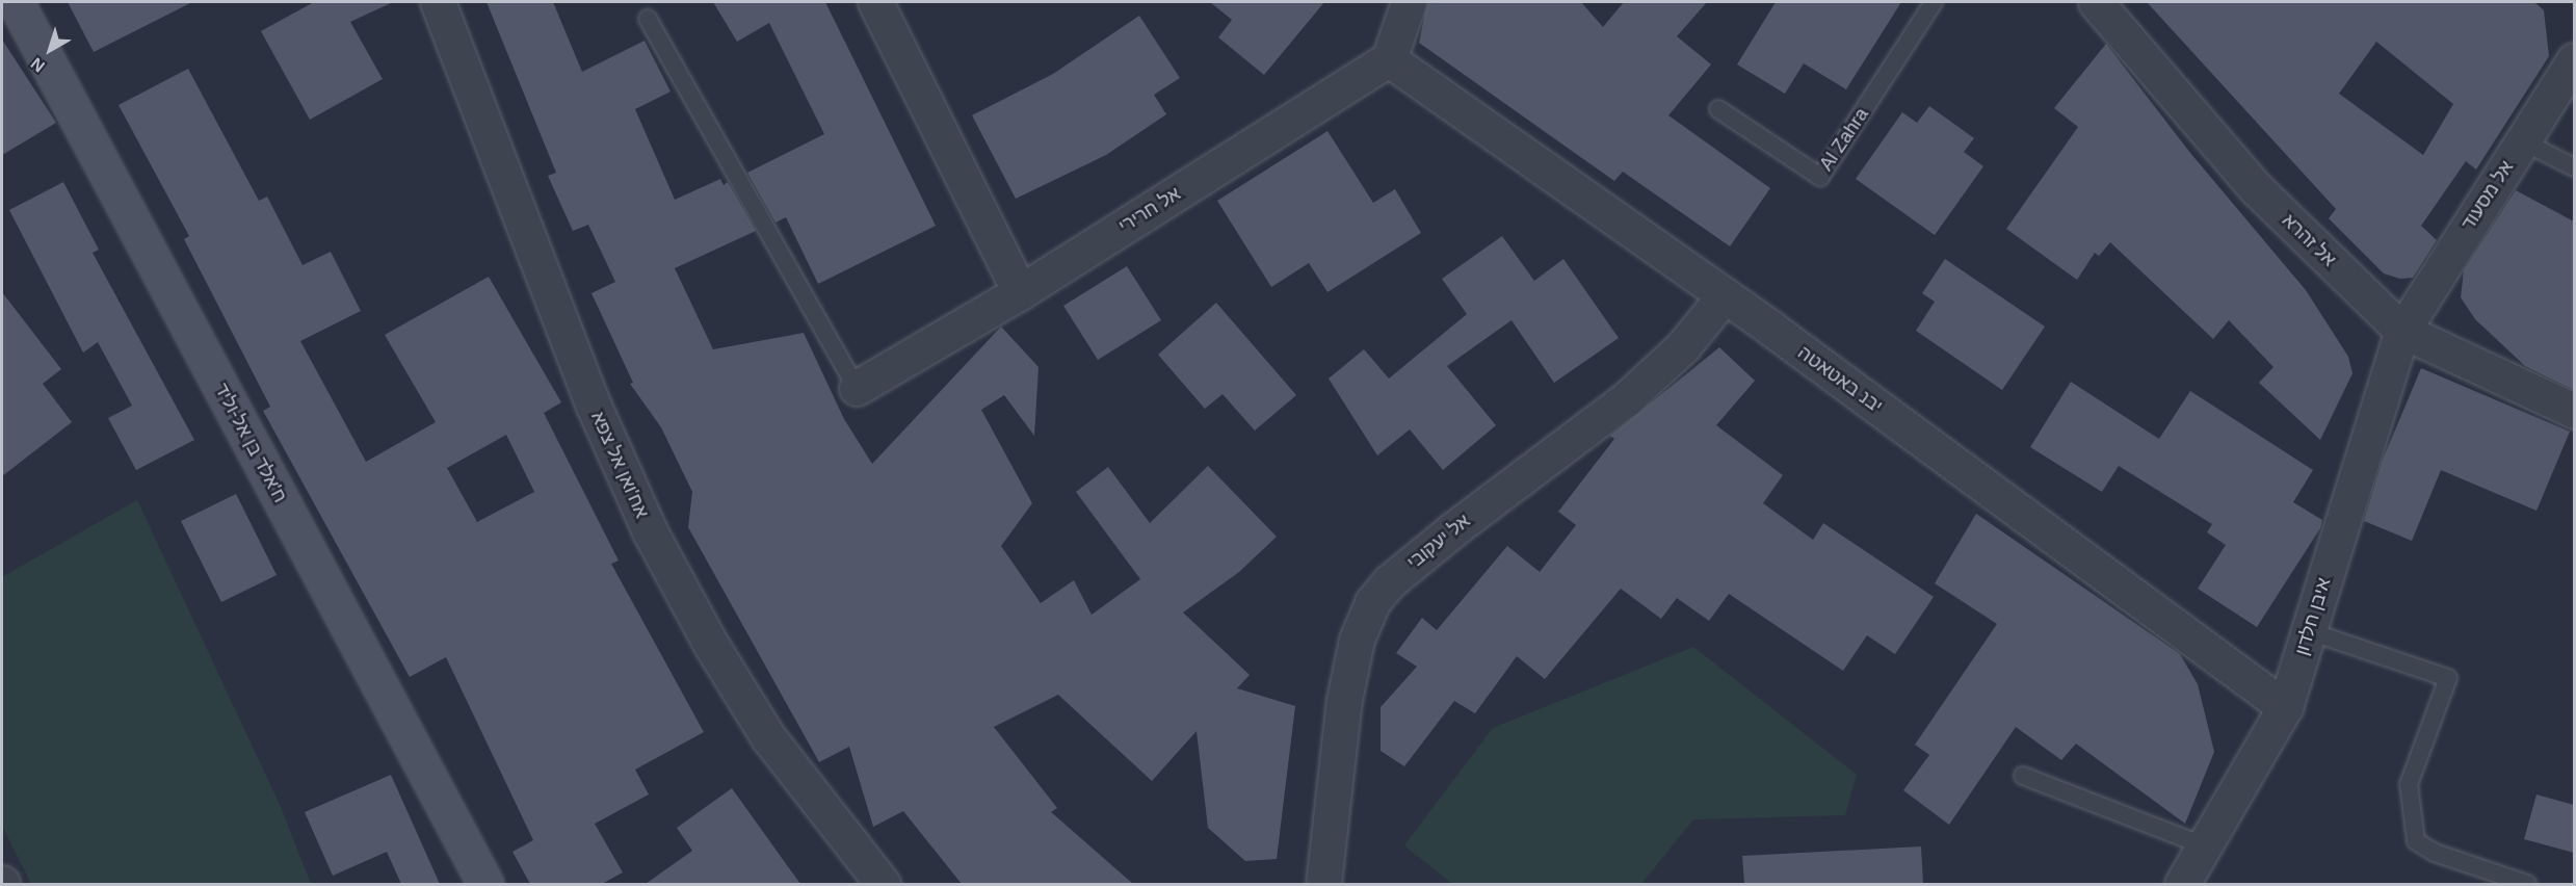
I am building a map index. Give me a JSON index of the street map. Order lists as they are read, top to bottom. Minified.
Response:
{"streets":{"street":["אל מסעוד","אל חרירי","אל זהרא","יבנ באטאטה","ח'אלד בן אל-וליד","אח'ואן אל צפא","אל יעקובי","איבן חלדון"],"lane":["Al Zahra"]},"crossings":[["אל מסעוד","אל זהרא"],["אל מסעוד","איבן חלדון"],["אל חרירי","יבנ באטאטה"],["אל זהרא","איבן חלדון"],["יבנ באטאטה","אל יעקובי"],["יבנ באטאטה","איבן חלדון"]],"north":"bottom left"}
